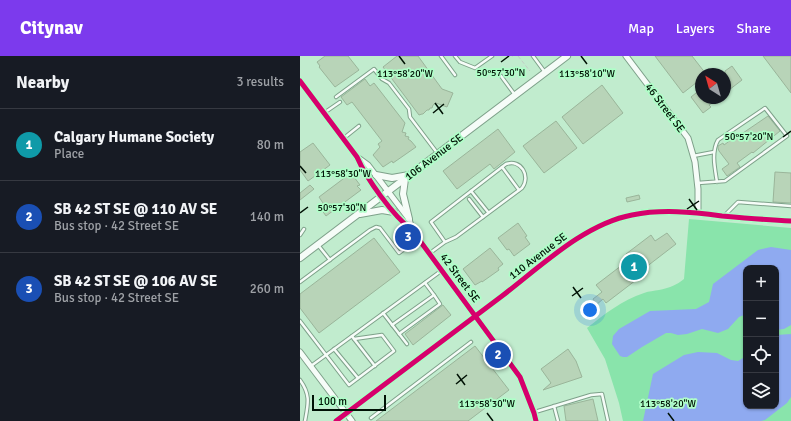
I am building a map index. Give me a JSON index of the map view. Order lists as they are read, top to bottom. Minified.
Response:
{"streets":{"street":["46 Street SE","106 Avenue SE","110 Avenue SE","42 Street SE"]},"crossings":[["46 Street SE","110 Avenue SE"],["106 Avenue SE","42 Street SE"],["110 Avenue SE","42 Street SE"]],"scale_bar":"100 m","north":"top left","page":{"header":"Citynav","nav":["Map","Layers","Share"],"heading":["Nearby","3 results"],"list":[{"mark":"1","name":"Calgary Humane Society","note":"Place","value":"80 m"},{"mark":"2","name":"SB 42 ST SE @ 110 AV SE","note":"Bus stop · 42 Street SE","value":"140 m"},{"mark":"3","name":"SB 42 ST SE @ 106 AV SE","note":"Bus stop · 42 Street SE","value":"260 m"}],"pins":["3","1","2"],"map_buttons":["+","−"],"scale":"100 m"},"coordinates":["50°57'30\"N","113°58'20\"W","113°58'10\"W","50°57'20\"N","113°58'30\"W"]}
